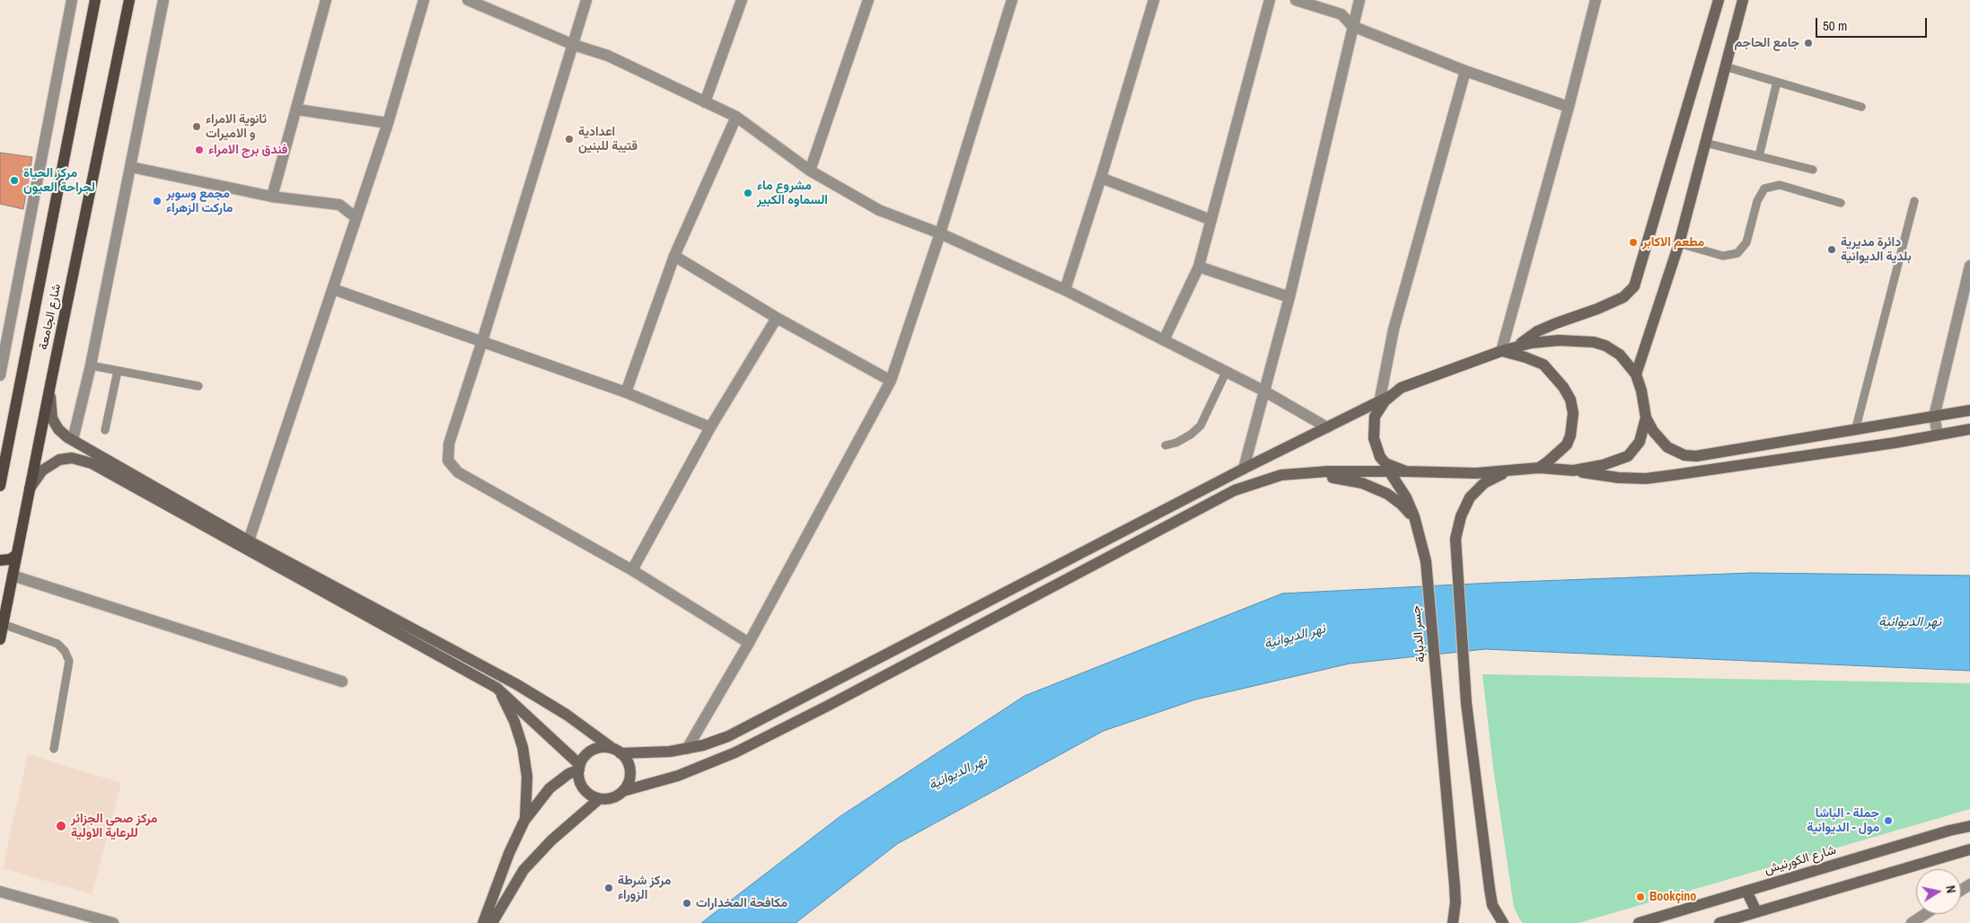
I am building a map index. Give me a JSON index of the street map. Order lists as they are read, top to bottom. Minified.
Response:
{"streets":{"main road":["شارع الجامعة","جسر الدبابة","شارع الكورنيش"]},"water":["نهر الديوانية"],"places":["جامع الحاجم","ثانوية الامراء و الاميرات","اعدادية قتيبة للبنين","فندق برج الامراء","مركز الحياة لجراحة العيون","مشروع ماء السماوه الكبير","مجمع وسوبر ماركت الزهراء","مطعم الاكابر","دائرة مديرية بلدية الديوانية","جملة - الباشا مول - الديوانية","مركز صحي الجزائر للرعاية الاولية","مركز شرطة الزوراء","Bookçino","مكافحة المخدارات"],"scale_bar":"50 m","north":"right"}
